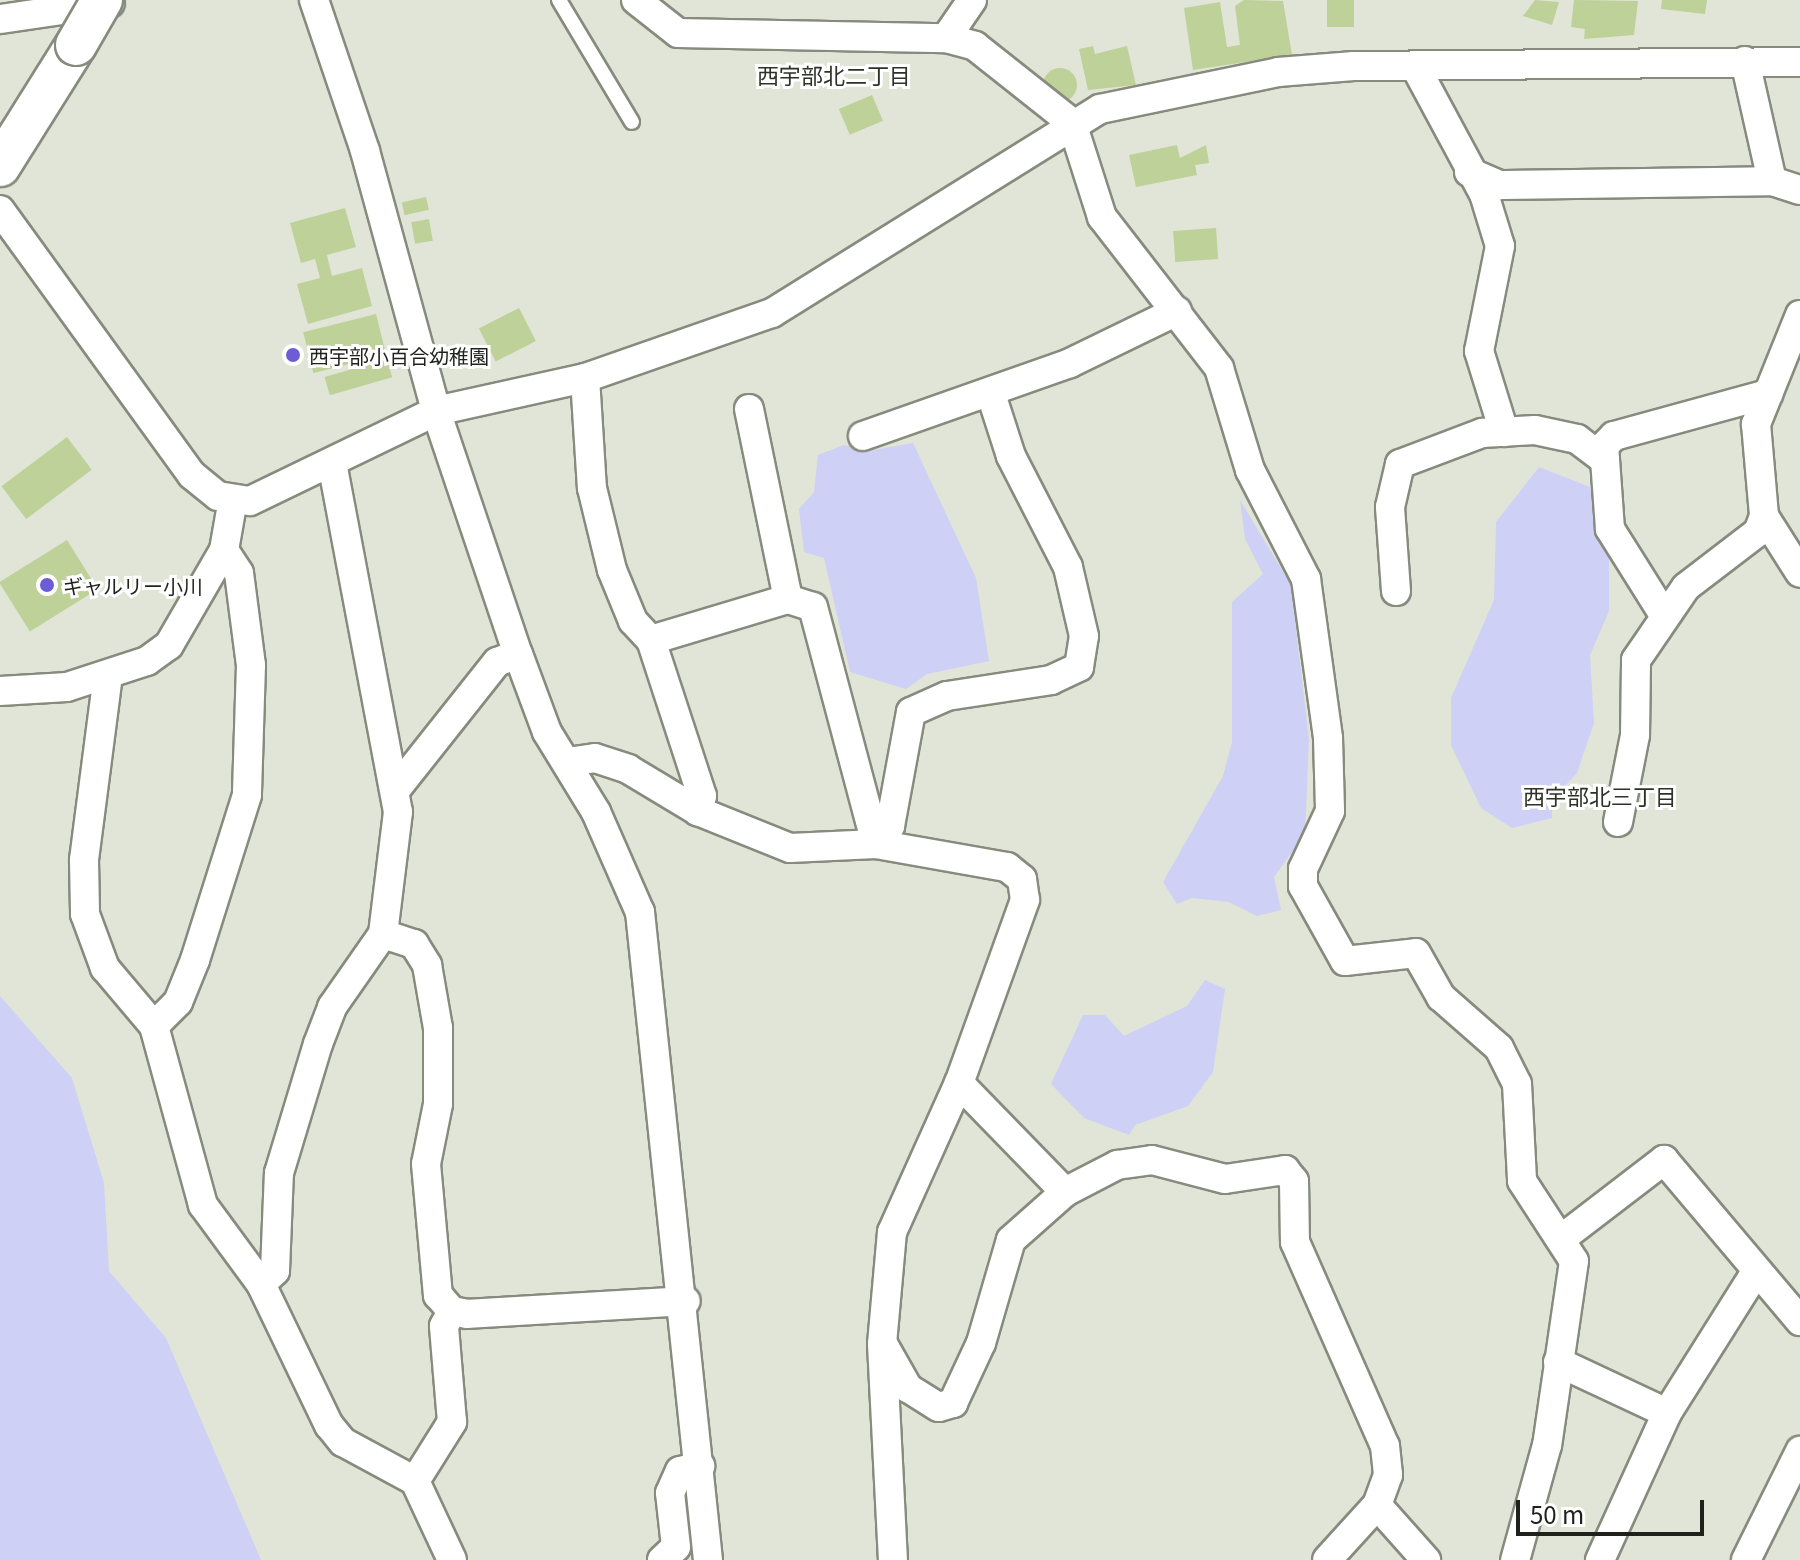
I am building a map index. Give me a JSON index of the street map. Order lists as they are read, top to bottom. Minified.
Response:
{"districts":["西宇部北二丁目","西宇部北三丁目"],"places":["西宇部小百合幼稚園","ギャルリー小川"],"scale_bar":"50 m"}
